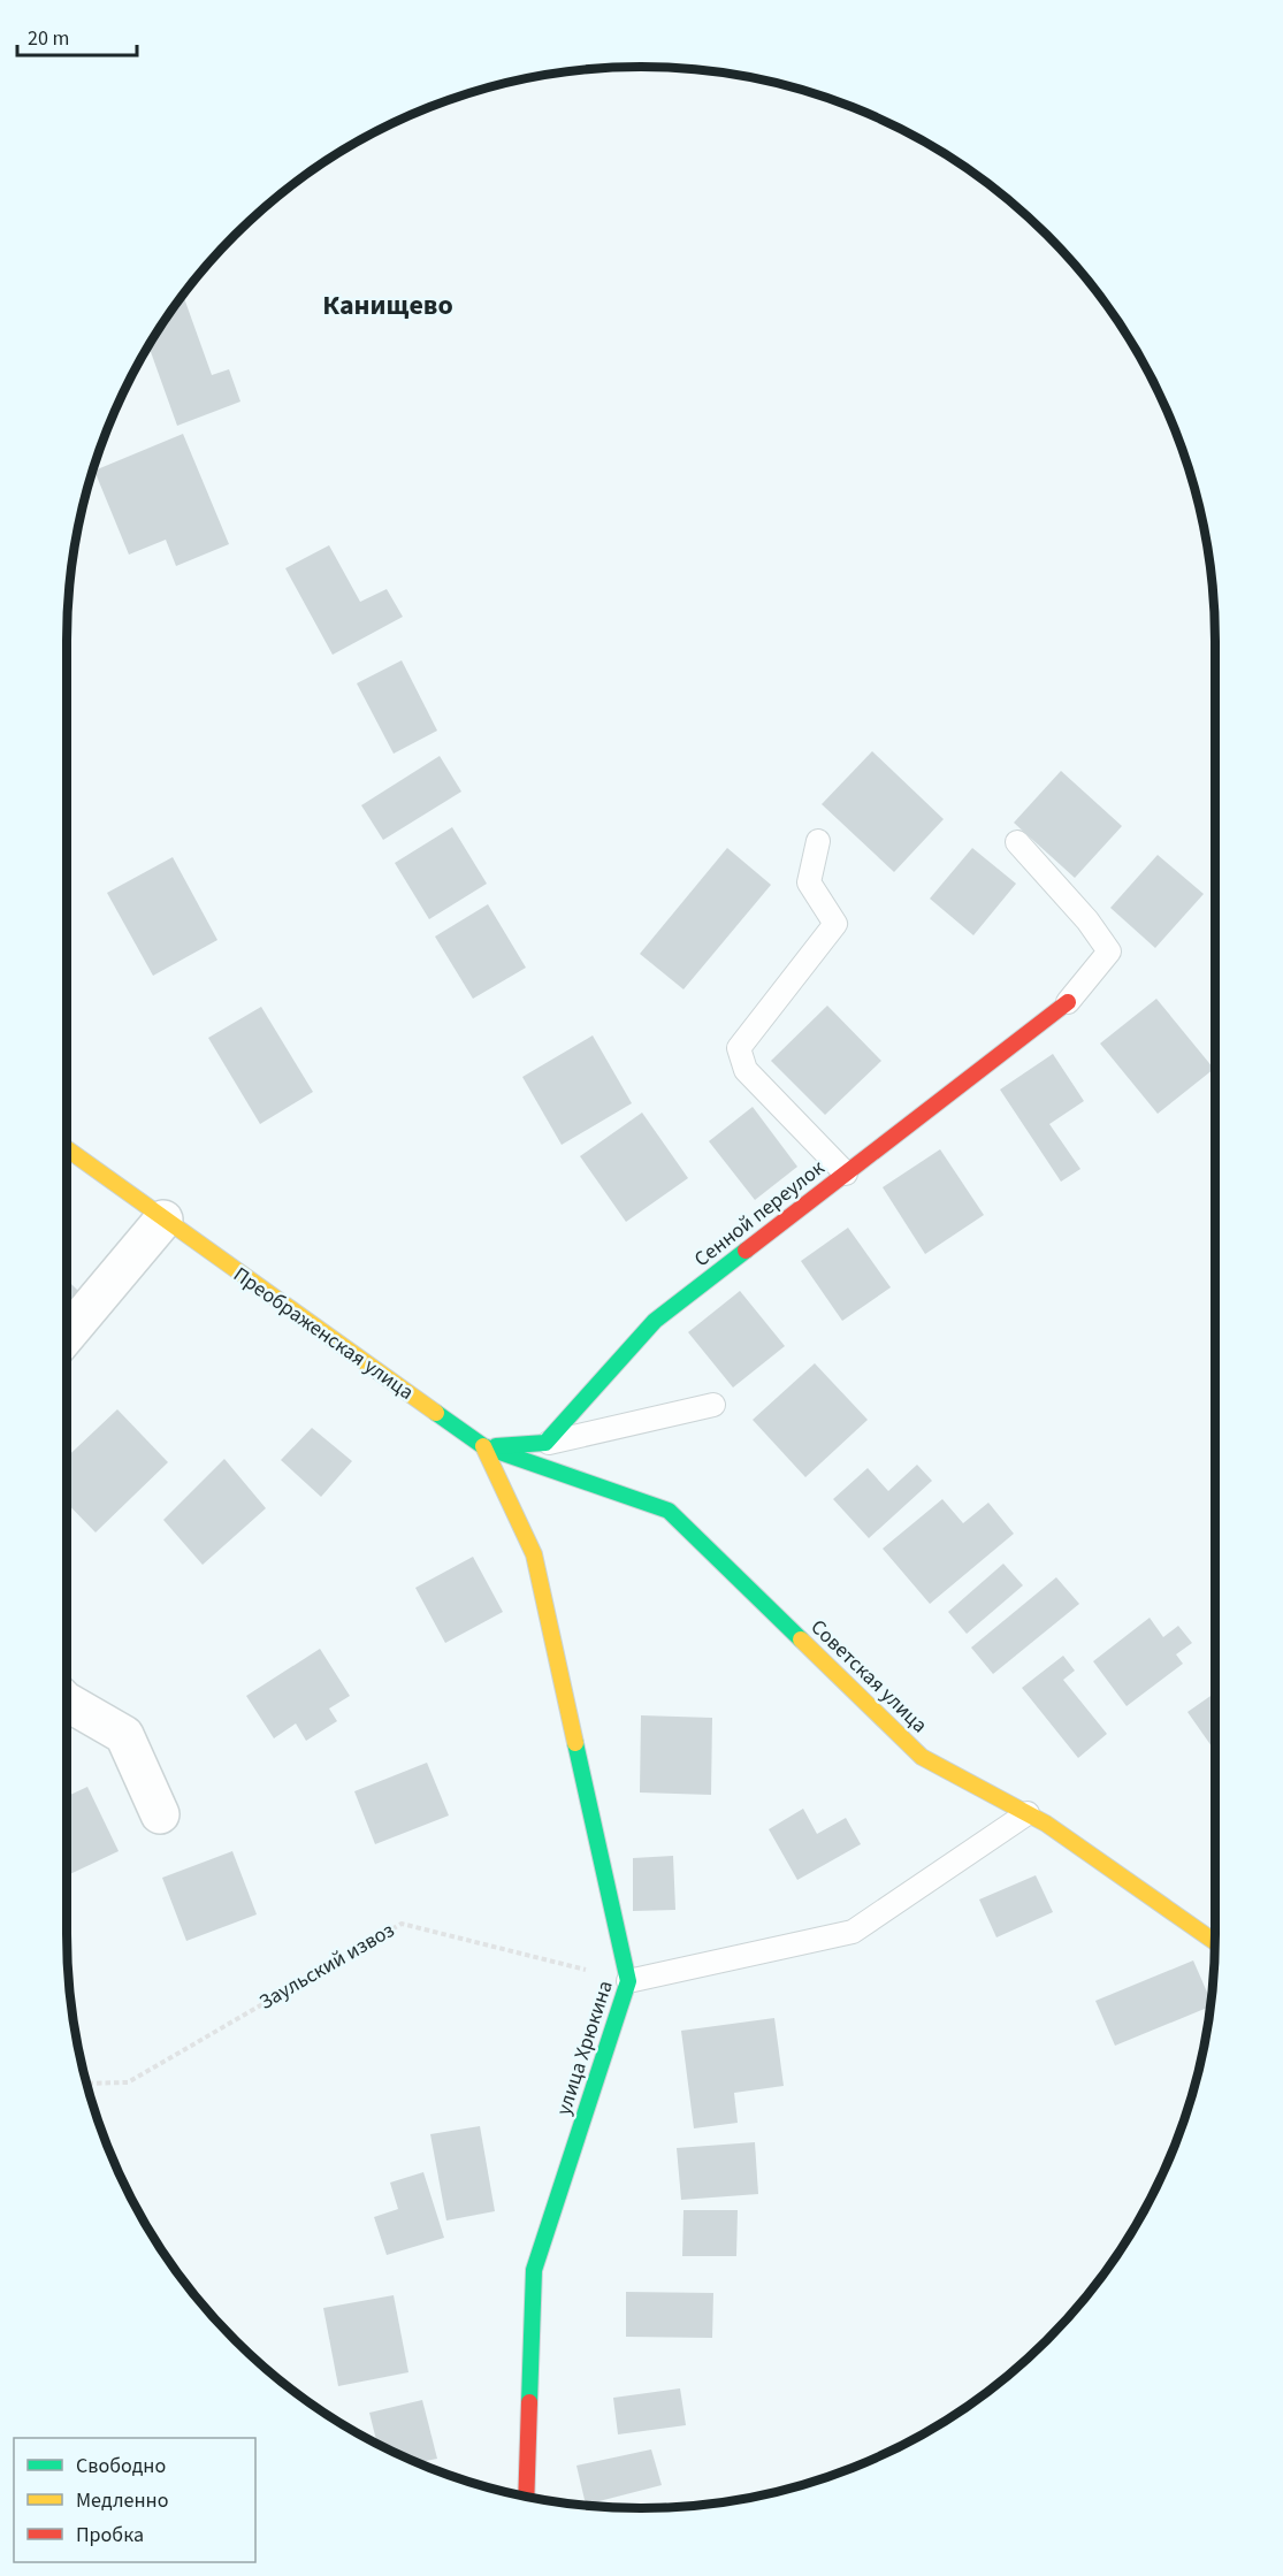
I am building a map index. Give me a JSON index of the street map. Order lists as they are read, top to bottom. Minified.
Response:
{"streets":{"street":["Сенной переулок","Преображенская улица","Советская улица","улица Хрюкина"],"path":["Заульский извоз"]},"crossings":[["Преображенская улица","Советская улица"],["Преображенская улица","улица Хрюкина"],["Советская улица","улица Хрюкина"],["Заульский извоз","улица Хрюкина"]],"districts":["Канищево"],"legend":["Свободно","Медленно","Пробка"],"scale_bar":"20 m"}
